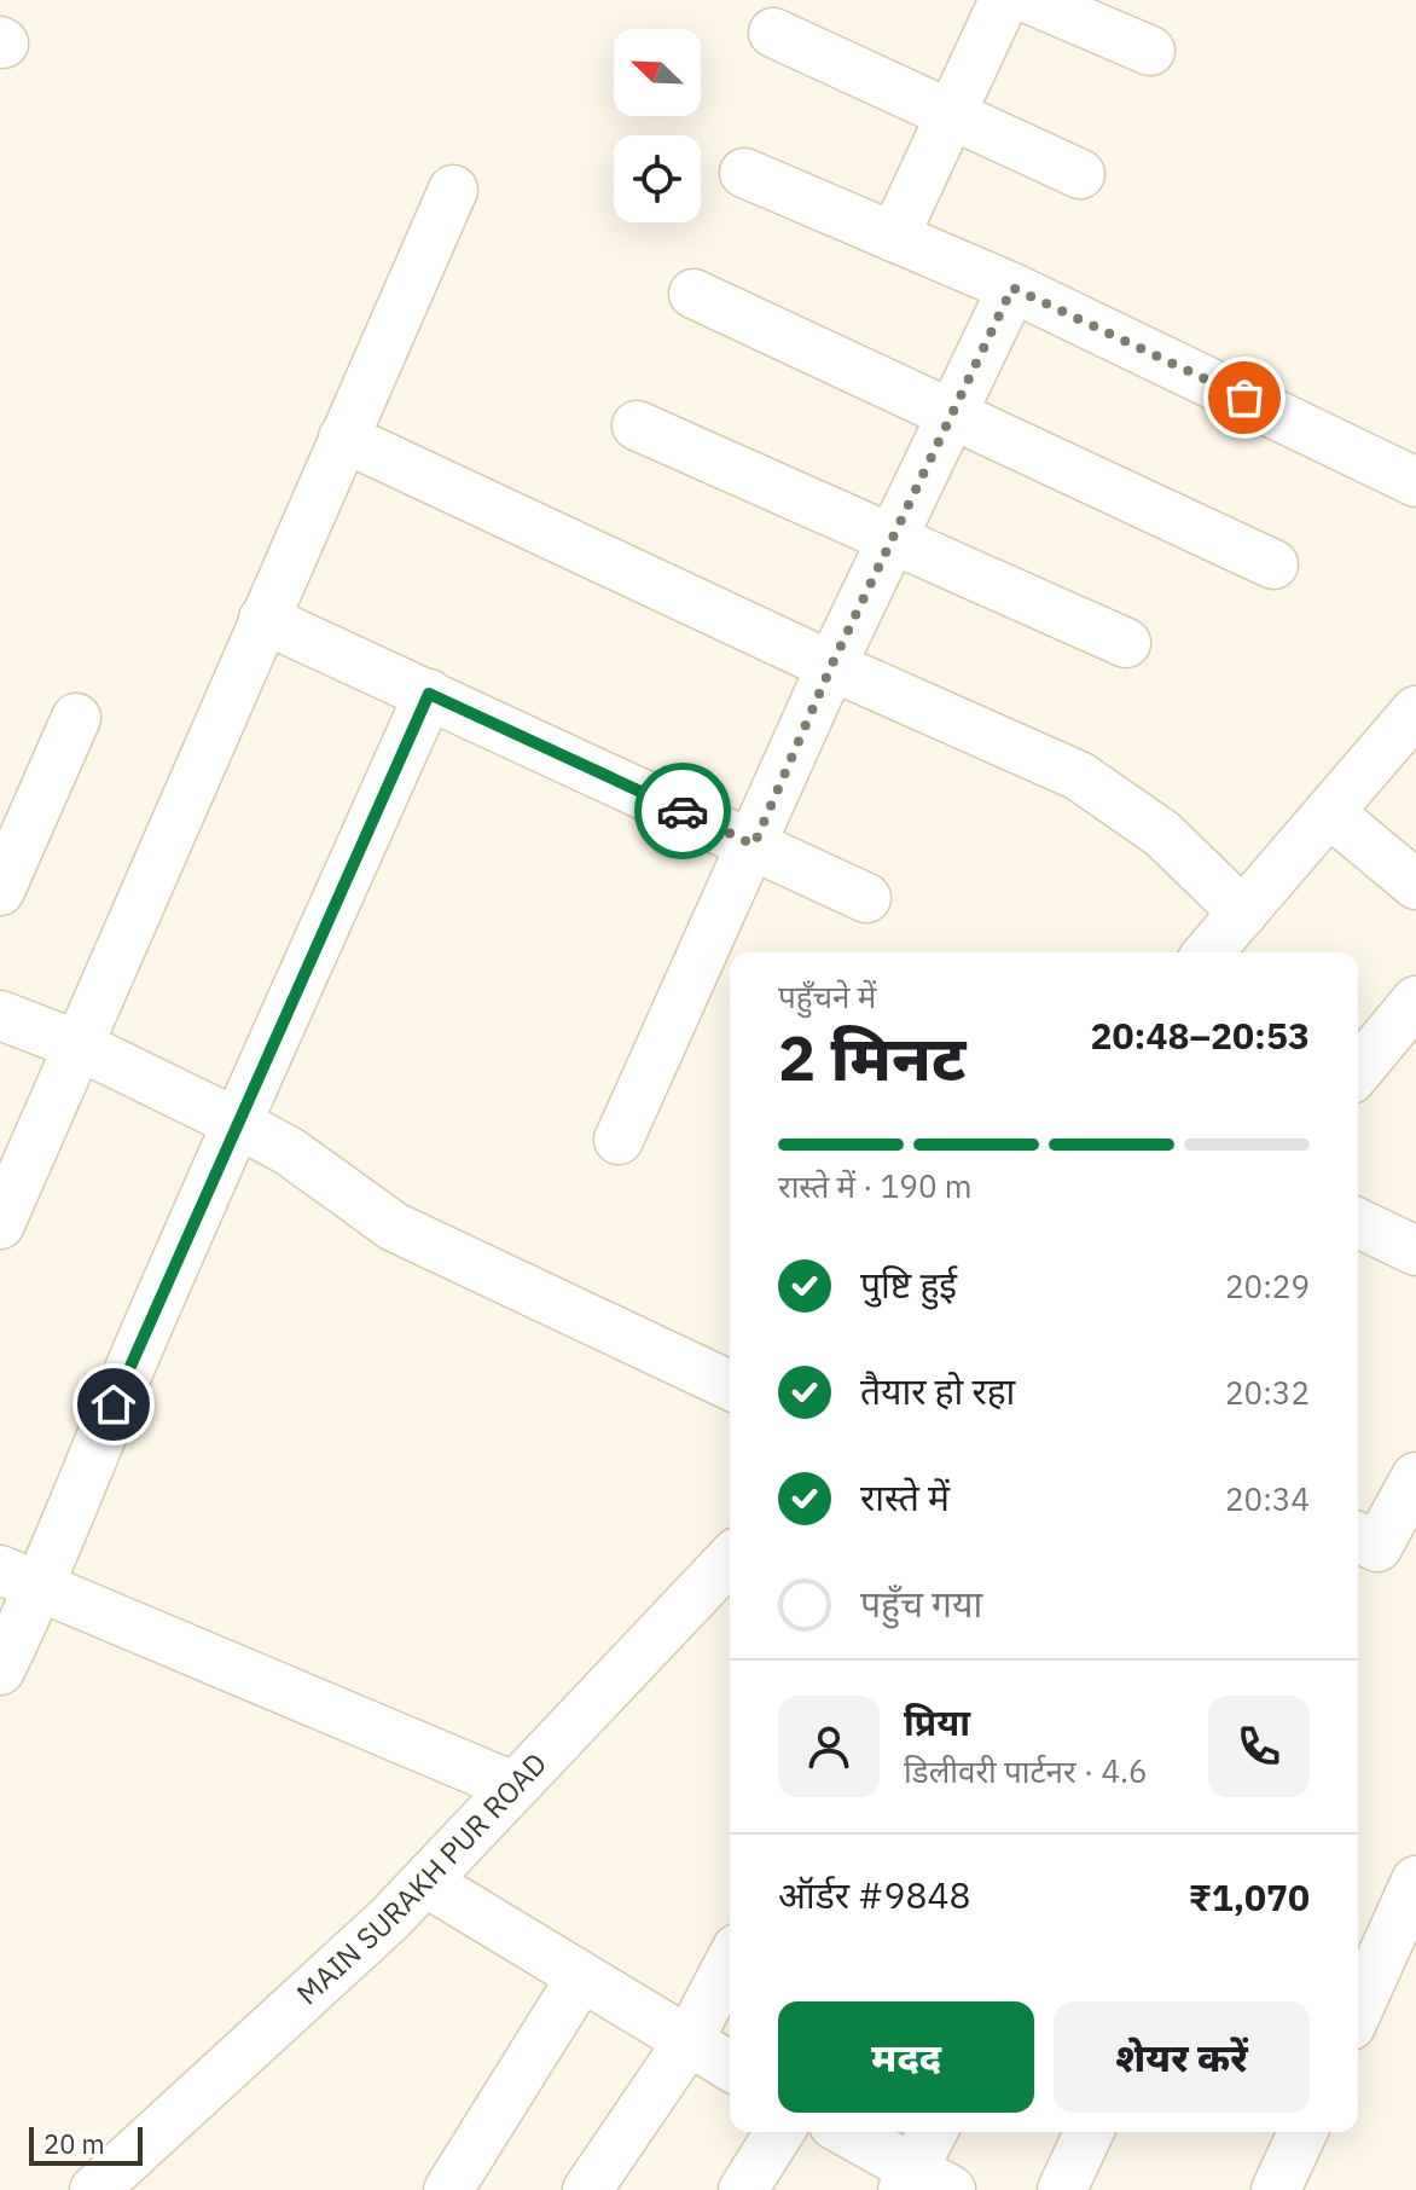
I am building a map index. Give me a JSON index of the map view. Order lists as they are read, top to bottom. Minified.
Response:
{"streets":{"street":["MAIN SURAKH PUR ROAD"]},"scale_bar":"20 m","north":"top left","page":{"heading":["2 मिनट","पहुँचने में","20:48–20:53"],"panel":["प्रिया","डिलीवरी पार्टनर · 4.6","ऑर्डर #9848","₹1,070"],"bar":"रास्ते में · 190 m","list":[["पुष्टि हुई","20:29"],["तैयार हो रहा","20:32"],["रास्ते में","20:34"],"पहुँच गया"],"buttons":["मदद","शेयर करें"],"scale":"20 m"}}
